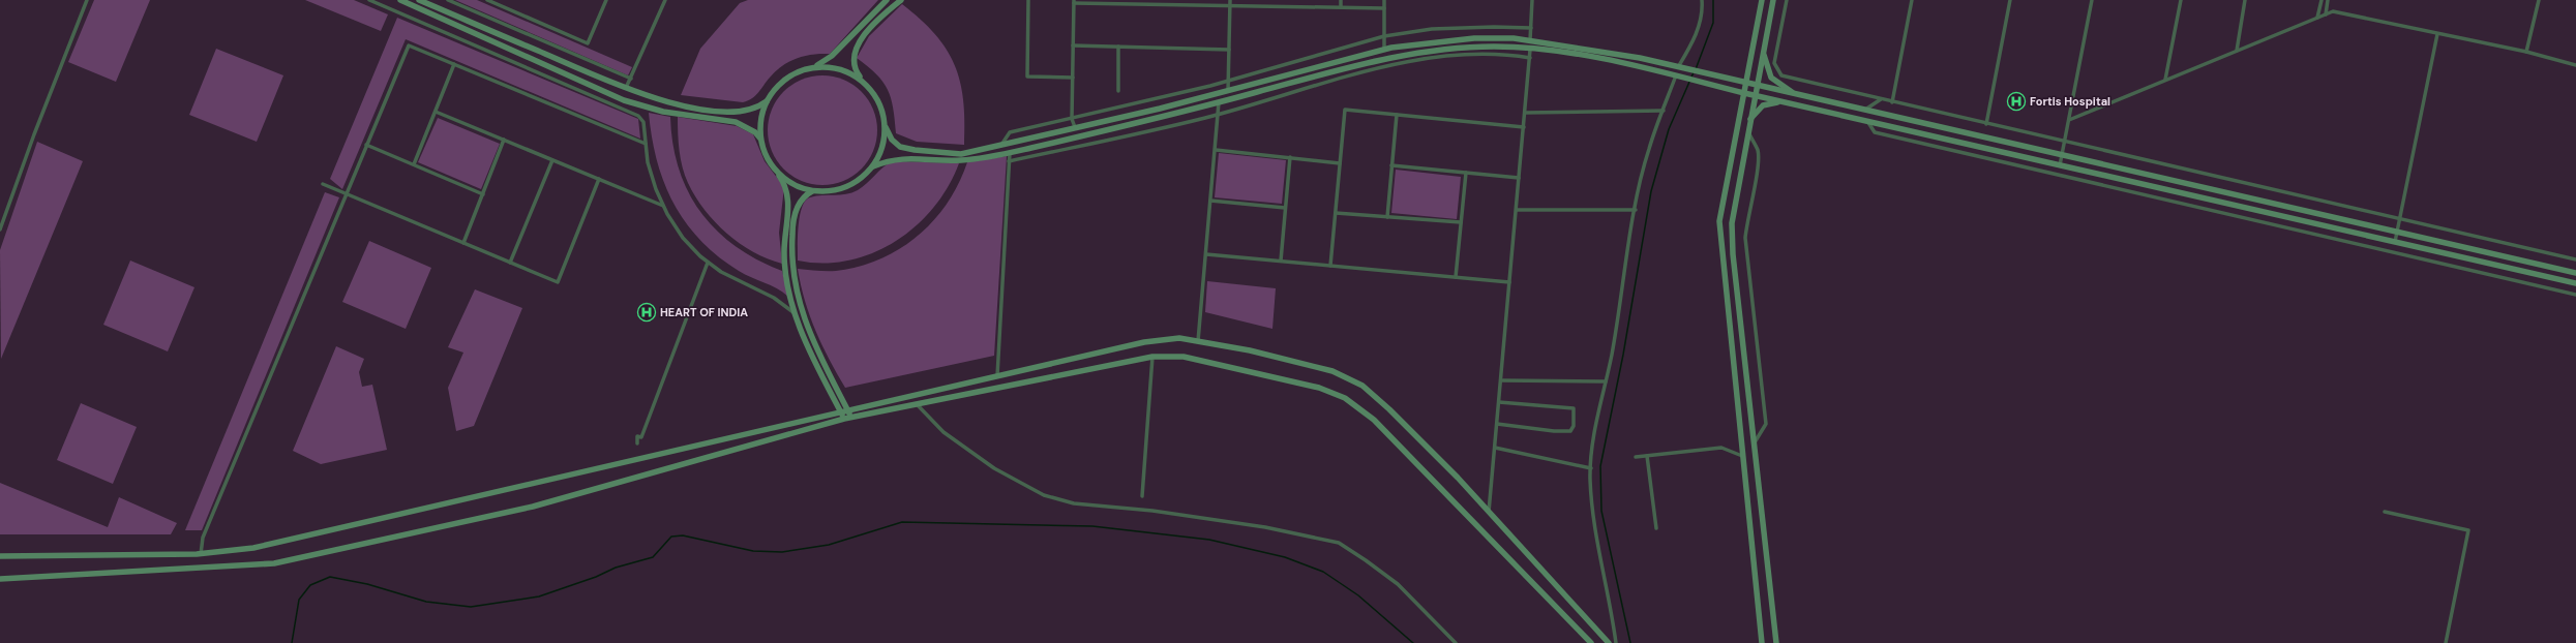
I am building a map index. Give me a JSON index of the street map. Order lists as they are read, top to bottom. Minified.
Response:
{"places":{"hospital":["Fortis Hospital","HEART OF INDIA"]}}
